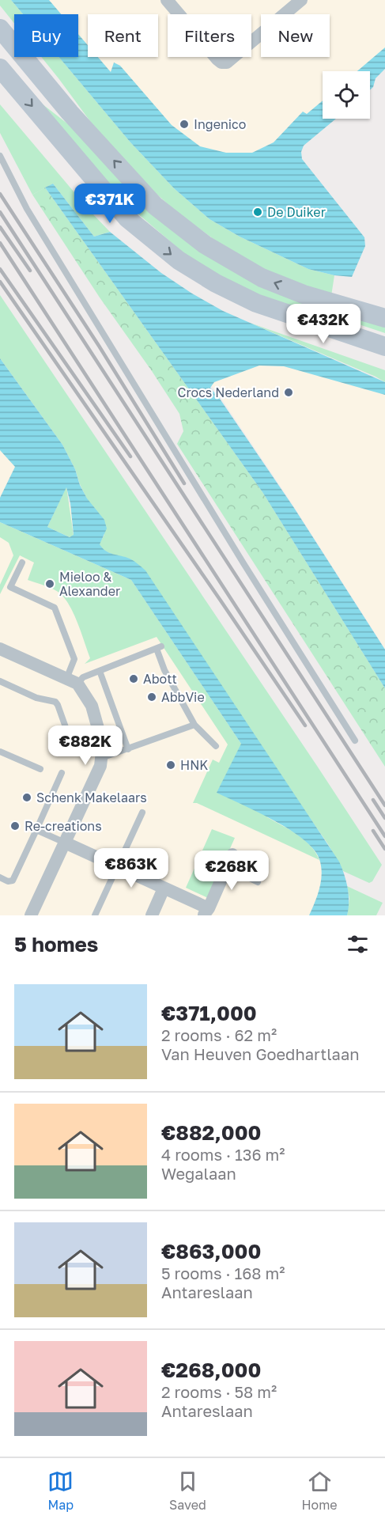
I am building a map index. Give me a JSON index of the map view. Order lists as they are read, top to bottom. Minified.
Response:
{"places":["Ingenico","De Duiker","Crocs Nederland","Mieloo & Alexander","Abott","AbbVie","HNK","Schenk Makelaars","Re-creations"],"page":{"chip":["Buy","Rent","Filters","New"],"price":["€371K","€432K","€882K","€863K","€268K"],"heading":"5 homes","list":[{"name":"€371,000","note":"2 rooms · 62 m² · Van Heuven Goedhartlaan"},{"name":"€882,000","note":"4 rooms · 136 m² · Wegalaan"},{"name":"€863,000","note":"5 rooms · 168 m² · Antareslaan"},{"name":"€268,000","note":"2 rooms · 58 m² · Antareslaan"}],"tabs":["Map","Saved","Home"]}}
